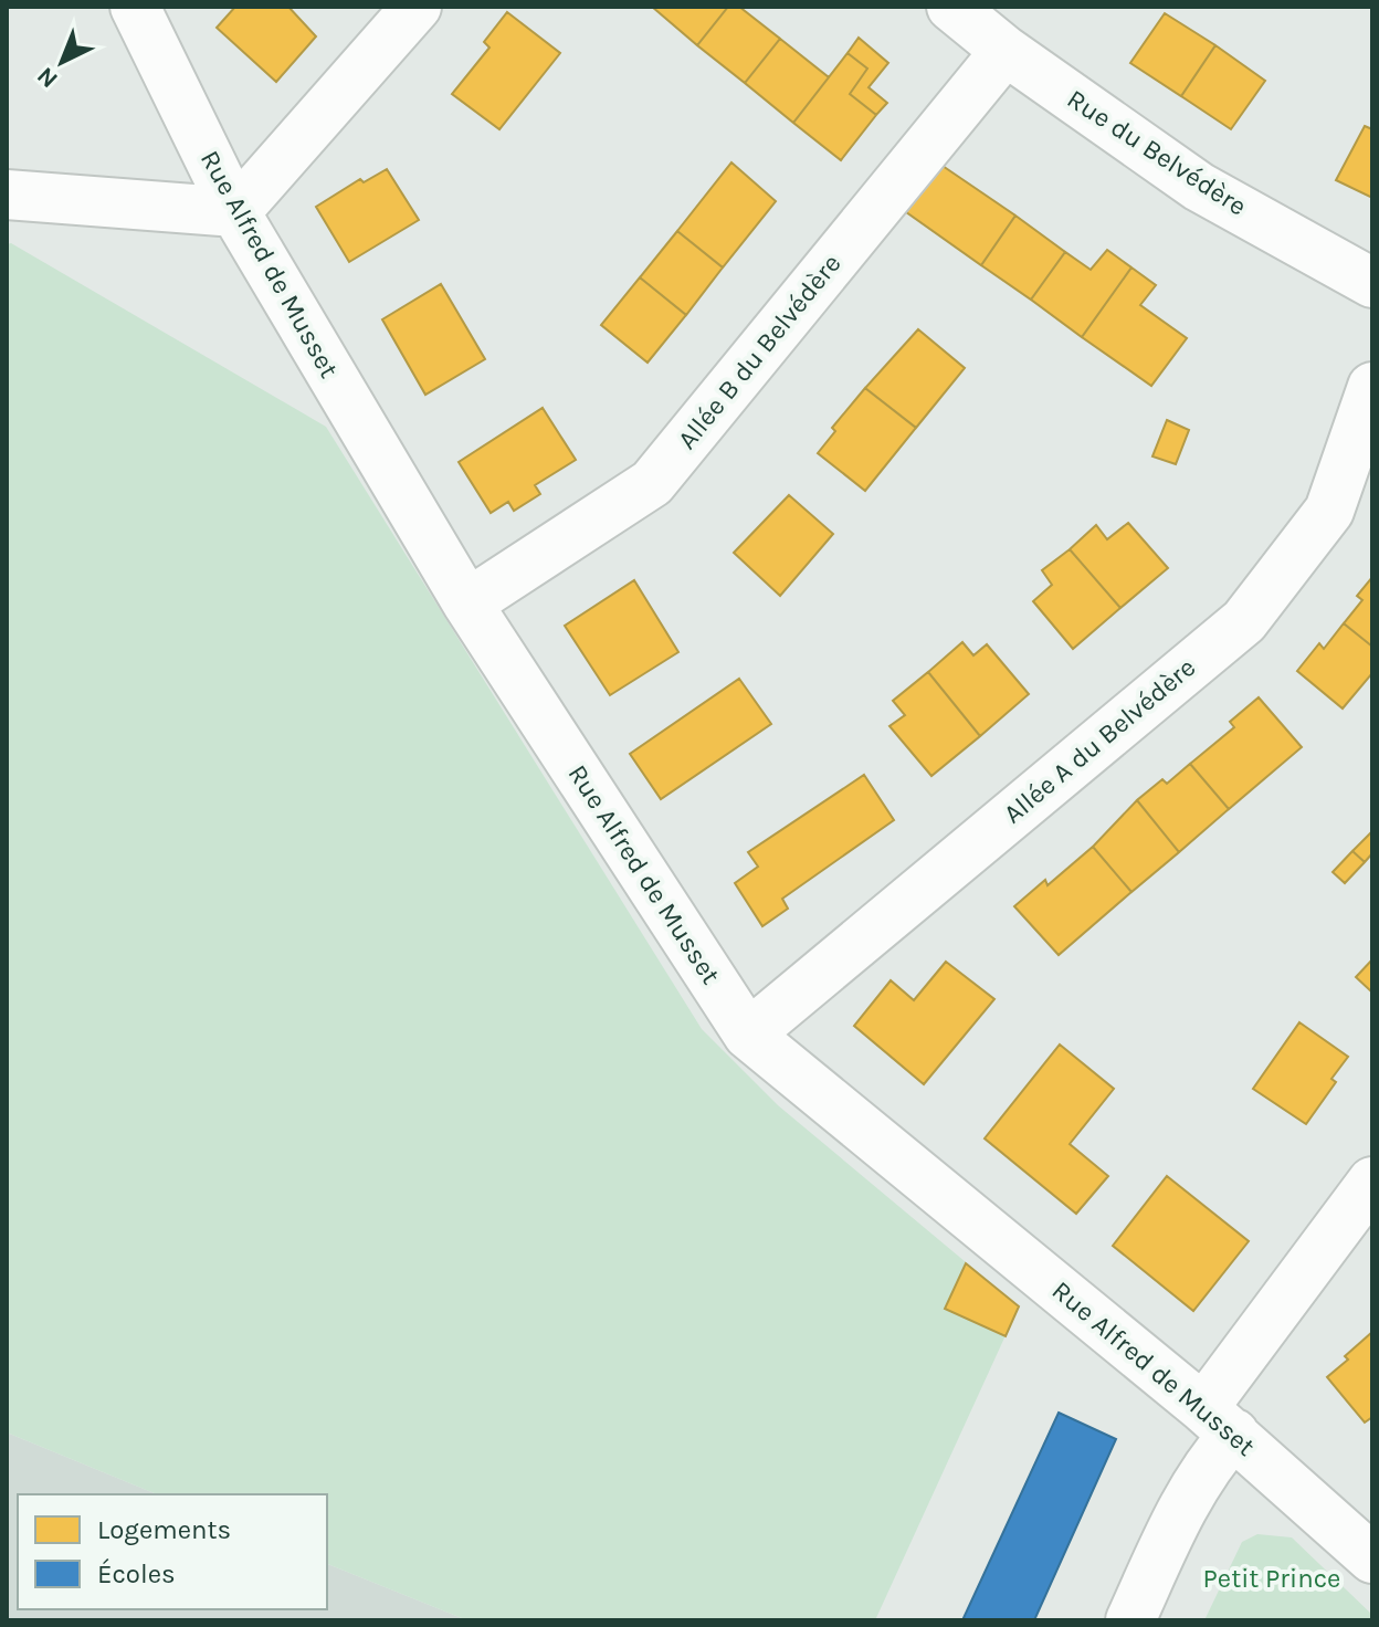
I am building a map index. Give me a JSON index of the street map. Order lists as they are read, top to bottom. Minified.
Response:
{"streets":{"street":["Rue du Belvédère","Rue Alfred de Musset","Allée B du Belvédère","Allée A du Belvédère"]},"crossings":[["Rue du Belvédère","Allée B du Belvédère"],["Rue Alfred de Musset","Allée B du Belvédère"],["Rue Alfred de Musset","Allée A du Belvédère"]],"parks":["Petit Prince"],"legend":["Logements","Écoles"],"north":"bottom left"}
